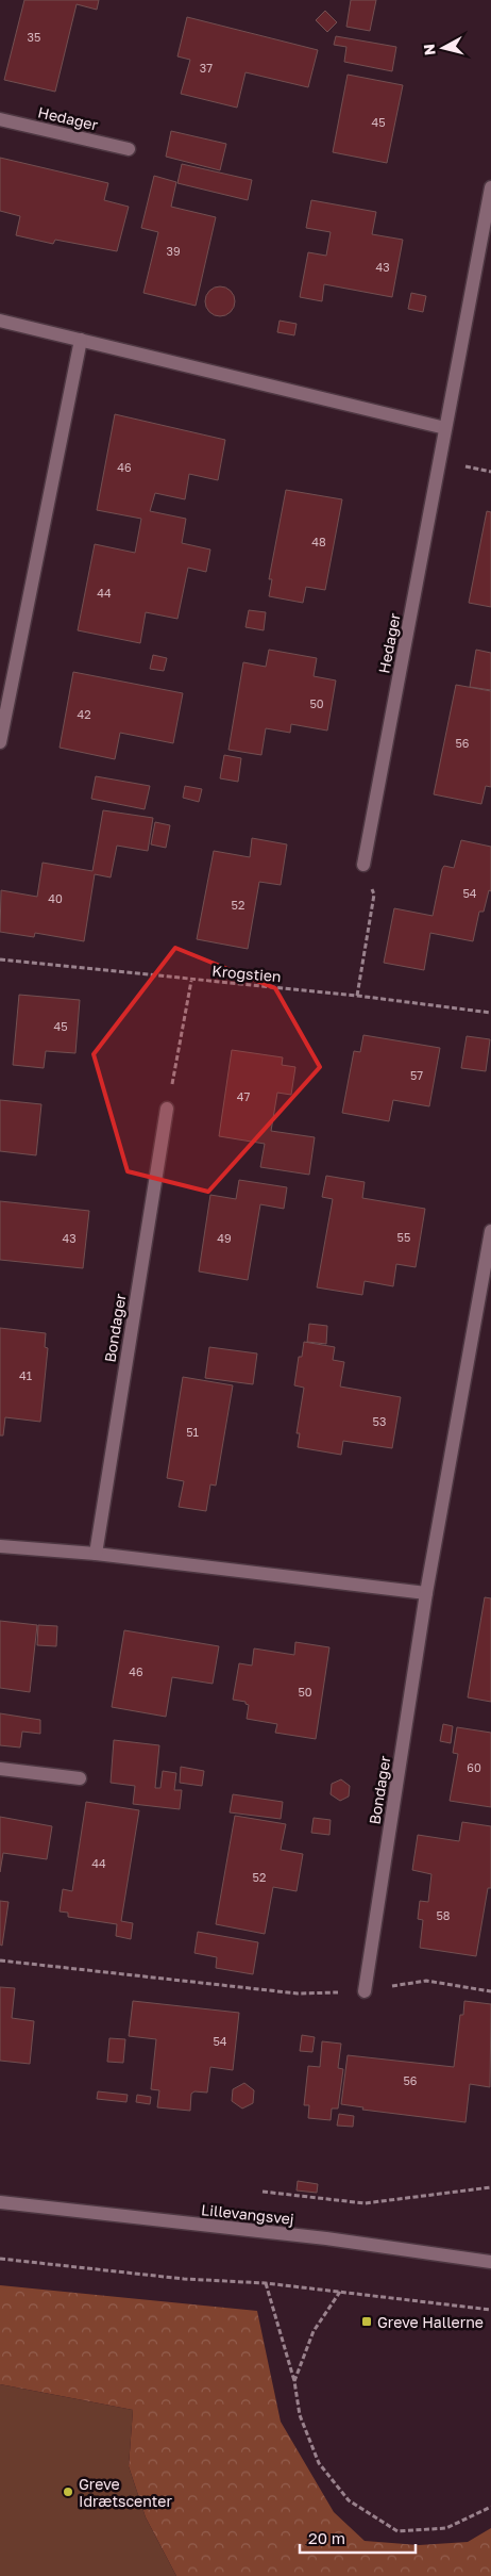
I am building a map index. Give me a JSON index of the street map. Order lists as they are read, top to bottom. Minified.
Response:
{"streets":{"street":["Hedager","Bondager","Lillevangsvej"],"path":["Krogstien"]},"places":{"transit":["Greve Hallerne"],"other":["Greve Idrætscenter"]},"house_numbers":["35","37","45","39","43","46","48","44","50","42","56","54","40","52","45","57","47","55","43","49","41","53","51","46","50","60","44","52","58","54","56"],"scale_bar":"20 m","north":"left"}
